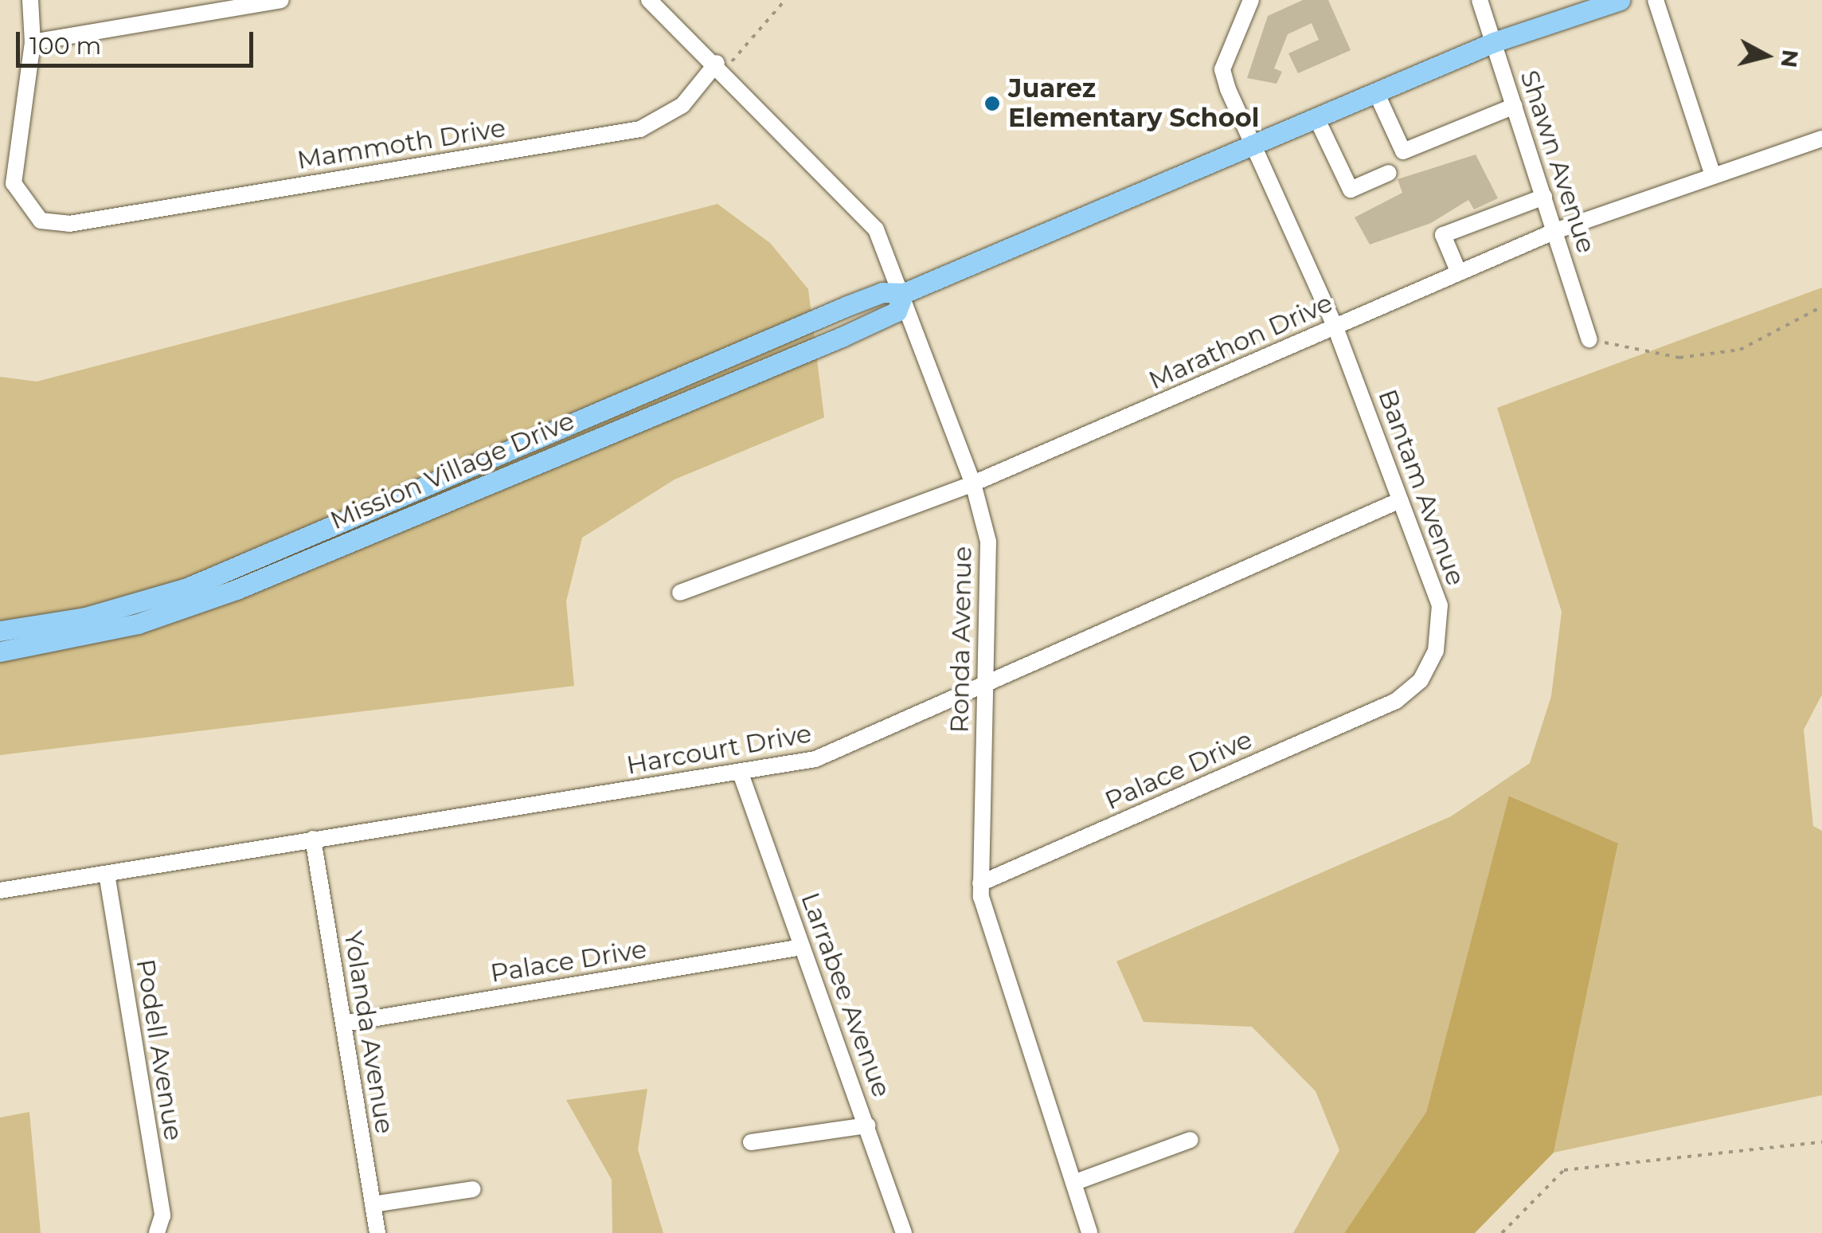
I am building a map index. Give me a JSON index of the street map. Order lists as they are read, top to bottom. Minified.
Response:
{"streets":{"main road":["Mission Village Drive"],"street":["Mammoth Drive","Shawn Avenue","Marathon Drive","Bantam Avenue","Ronda Avenue","Harcourt Drive","Palace Drive","Larrabee Avenue","Yolanda Avenue","Podell Avenue"]},"crossings":[["Mammoth Drive","Ronda Avenue"],["Shawn Avenue","Marathon Drive"],["Shawn Avenue","Mission Village Drive"],["Marathon Drive","Bantam Avenue"],["Marathon Drive","Ronda Avenue"],["Mission Village Drive","Bantam Avenue"],["Mission Village Drive","Ronda Avenue"],["Bantam Avenue","Harcourt Drive"],["Bantam Avenue","Palace Drive"],["Ronda Avenue","Harcourt Drive"],["Ronda Avenue","Palace Drive"],["Harcourt Drive","Larrabee Avenue"],["Harcourt Drive","Yolanda Avenue"],["Harcourt Drive","Podell Avenue"],["Palace Drive","Larrabee Avenue"],["Palace Drive","Yolanda Avenue"]],"places":["Juarez Elementary School"],"scale_bar":"100 m","north":"right"}
